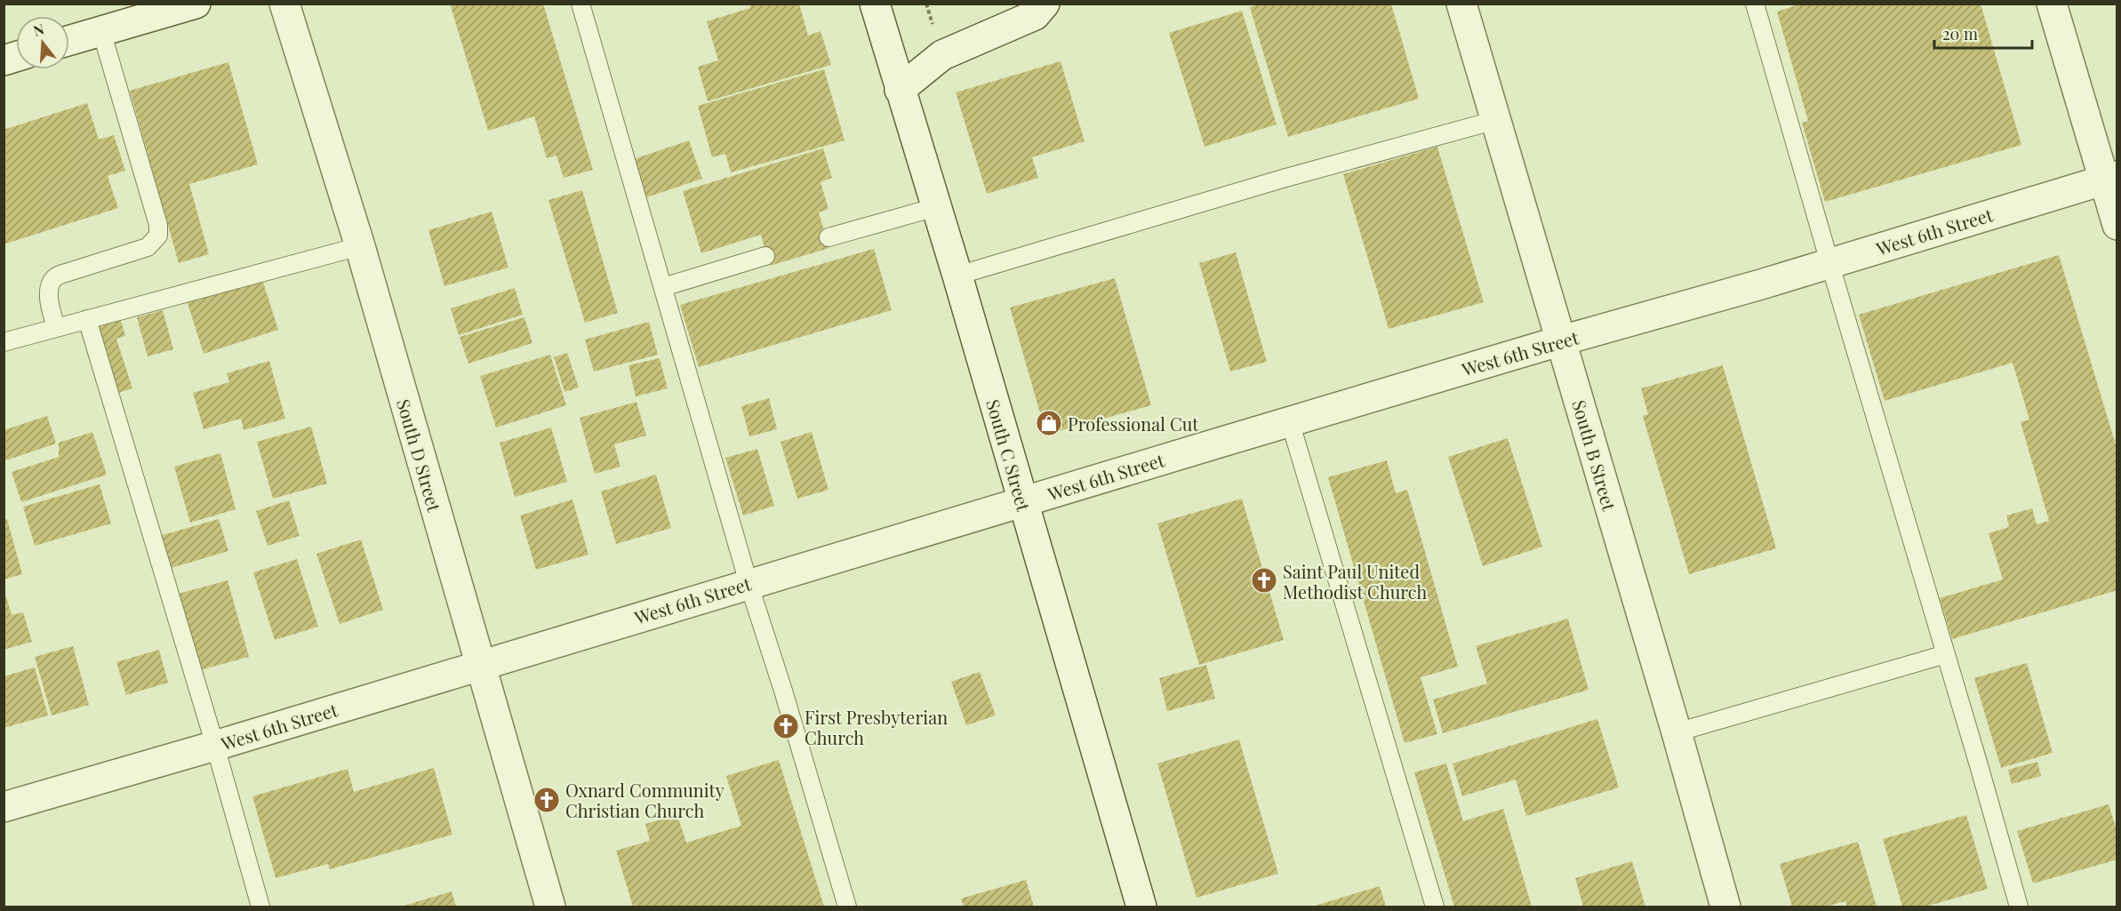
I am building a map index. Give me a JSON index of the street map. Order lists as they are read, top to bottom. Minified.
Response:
{"streets":{"street":["West 6th Street","South D Street","South C Street","South B Street"]},"crossings":[["West 6th Street","South D Street"],["West 6th Street","South C Street"],["West 6th Street","South B Street"]],"places":{"shop":["Professional Cut"],"church":["Saint Paul United Methodist Church","First Presbyterian Church","Oxnard Community Christian Church"]},"scale_bar":"20 m","north":"top"}
